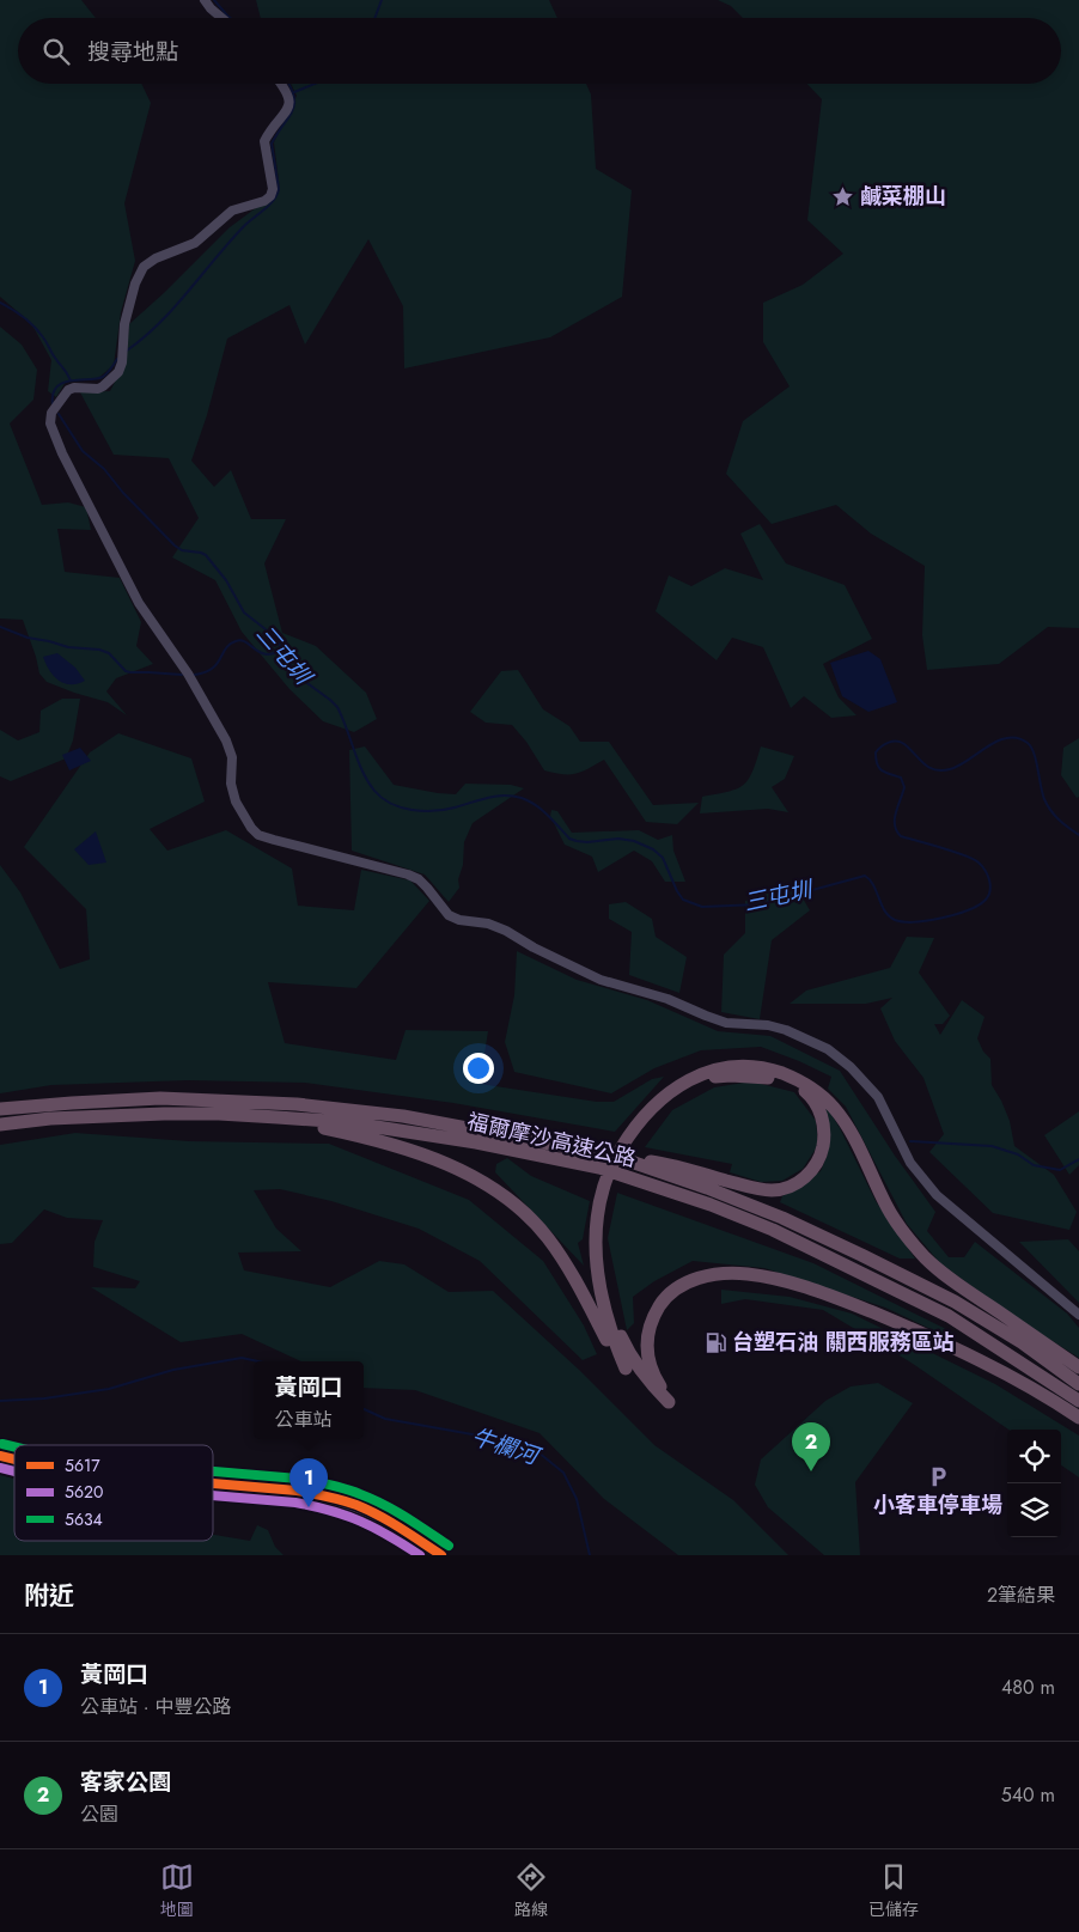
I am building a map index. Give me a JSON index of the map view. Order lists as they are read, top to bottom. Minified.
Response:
{"streets":{"highway":["福爾摩沙高速公路"]},"water":["三屯圳","牛欄河"],"places":{"place":["鹹菜棚山"],"fuel station":["台塑石油 關西服務區站"],"parking":["小客車停車場"]},"lines":["transit line 5634","transit line 5617","transit line 5620"],"legend":["5617","5620","5634"],"page":{"search":"搜尋地點","popup":["黃岡口","公車站"],"pins":["2","1"],"heading":["附近","2筆結果"],"list":[{"mark":"1","name":"黃岡口","note":"公車站 · 中豐公路","value":"480 m"},{"mark":"2","name":"客家公園","note":"公園","value":"540 m"}],"nav":["地圖","路線","已儲存"]}}
